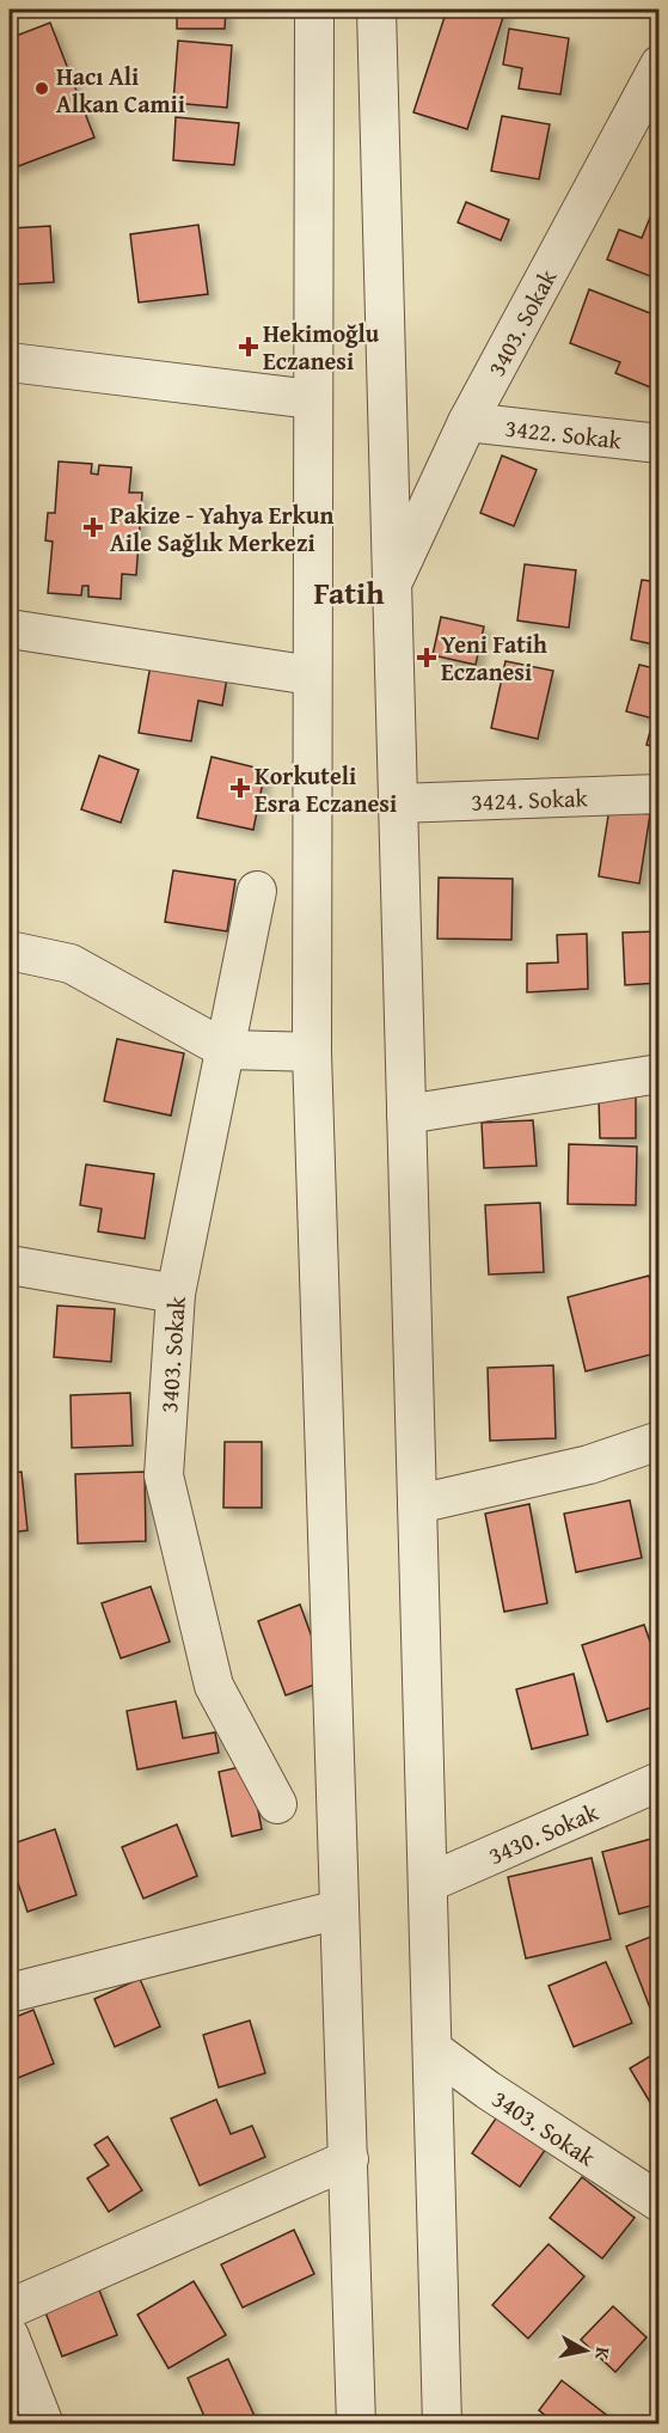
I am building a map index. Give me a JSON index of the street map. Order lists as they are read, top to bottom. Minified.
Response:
{"streets":{"street":["3403. Sokak","3422. Sokak","3424. Sokak","3430. Sokak"]},"crossings":[["3403. Sokak","3422. Sokak"]],"districts":["Fatih"],"places":{"other":["Hacı Ali Alkan Camii"],"health":["Hekimoğlu Eczanesi","Pakize - Yahya Erkun Aile Sağlık Merkezi","Yeni Fatih Eczanesi","Korkuteli Esra Eczanesi"]},"north":"right"}
